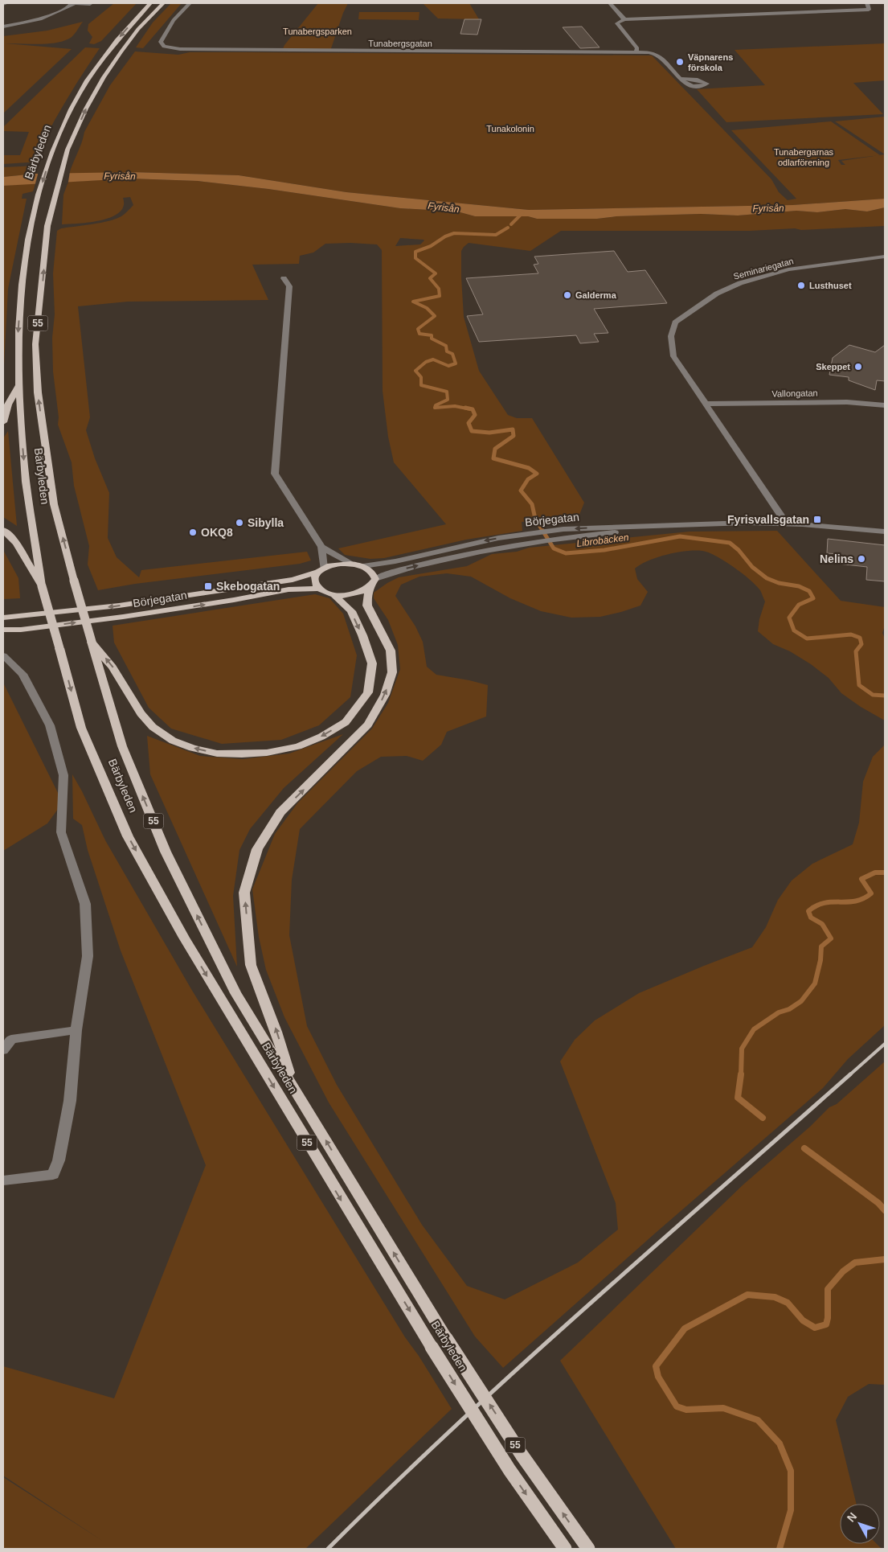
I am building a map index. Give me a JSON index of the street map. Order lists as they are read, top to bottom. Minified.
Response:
{"streets":{"main road":["Bärbyleden","55","Börjegatan"],"street":["Tunabergsgatan","Seminariegatan","Vallongatan"]},"crossings":[["Seminariegatan","Vallongatan"],["Seminariegatan","Börjegatan"]],"water":["Fyrisån","Librobäcken"],"parks":["Tunabergsparken","Tunakolonin","Tunabergarnas odlarförening"],"places":{"other":["Väpnarens förskola","Lusthuset","Galderma","Skeppet","Sibylla","OKQ8","Nelins"],"transit":["Fyrisvallsgatan","Skebogatan"]},"north":"top left"}
